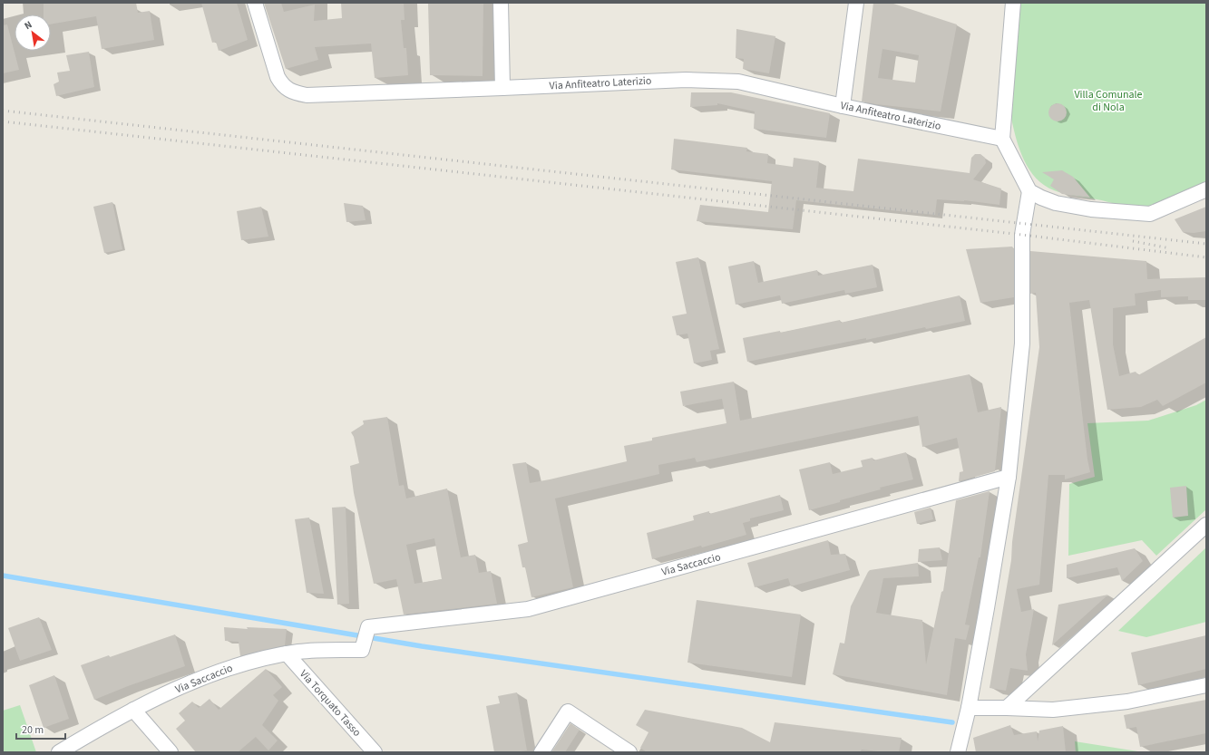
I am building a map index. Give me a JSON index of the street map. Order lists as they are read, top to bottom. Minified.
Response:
{"streets":{"street":["Via Anfiteatro Laterizio","Via Saccaccio","Via Torquato Tasso"]},"crossings":[["Via Saccaccio","Via Torquato Tasso"]],"parks":["Villa Comunale di Nola"],"scale_bar":"20 m","north":"top left"}
